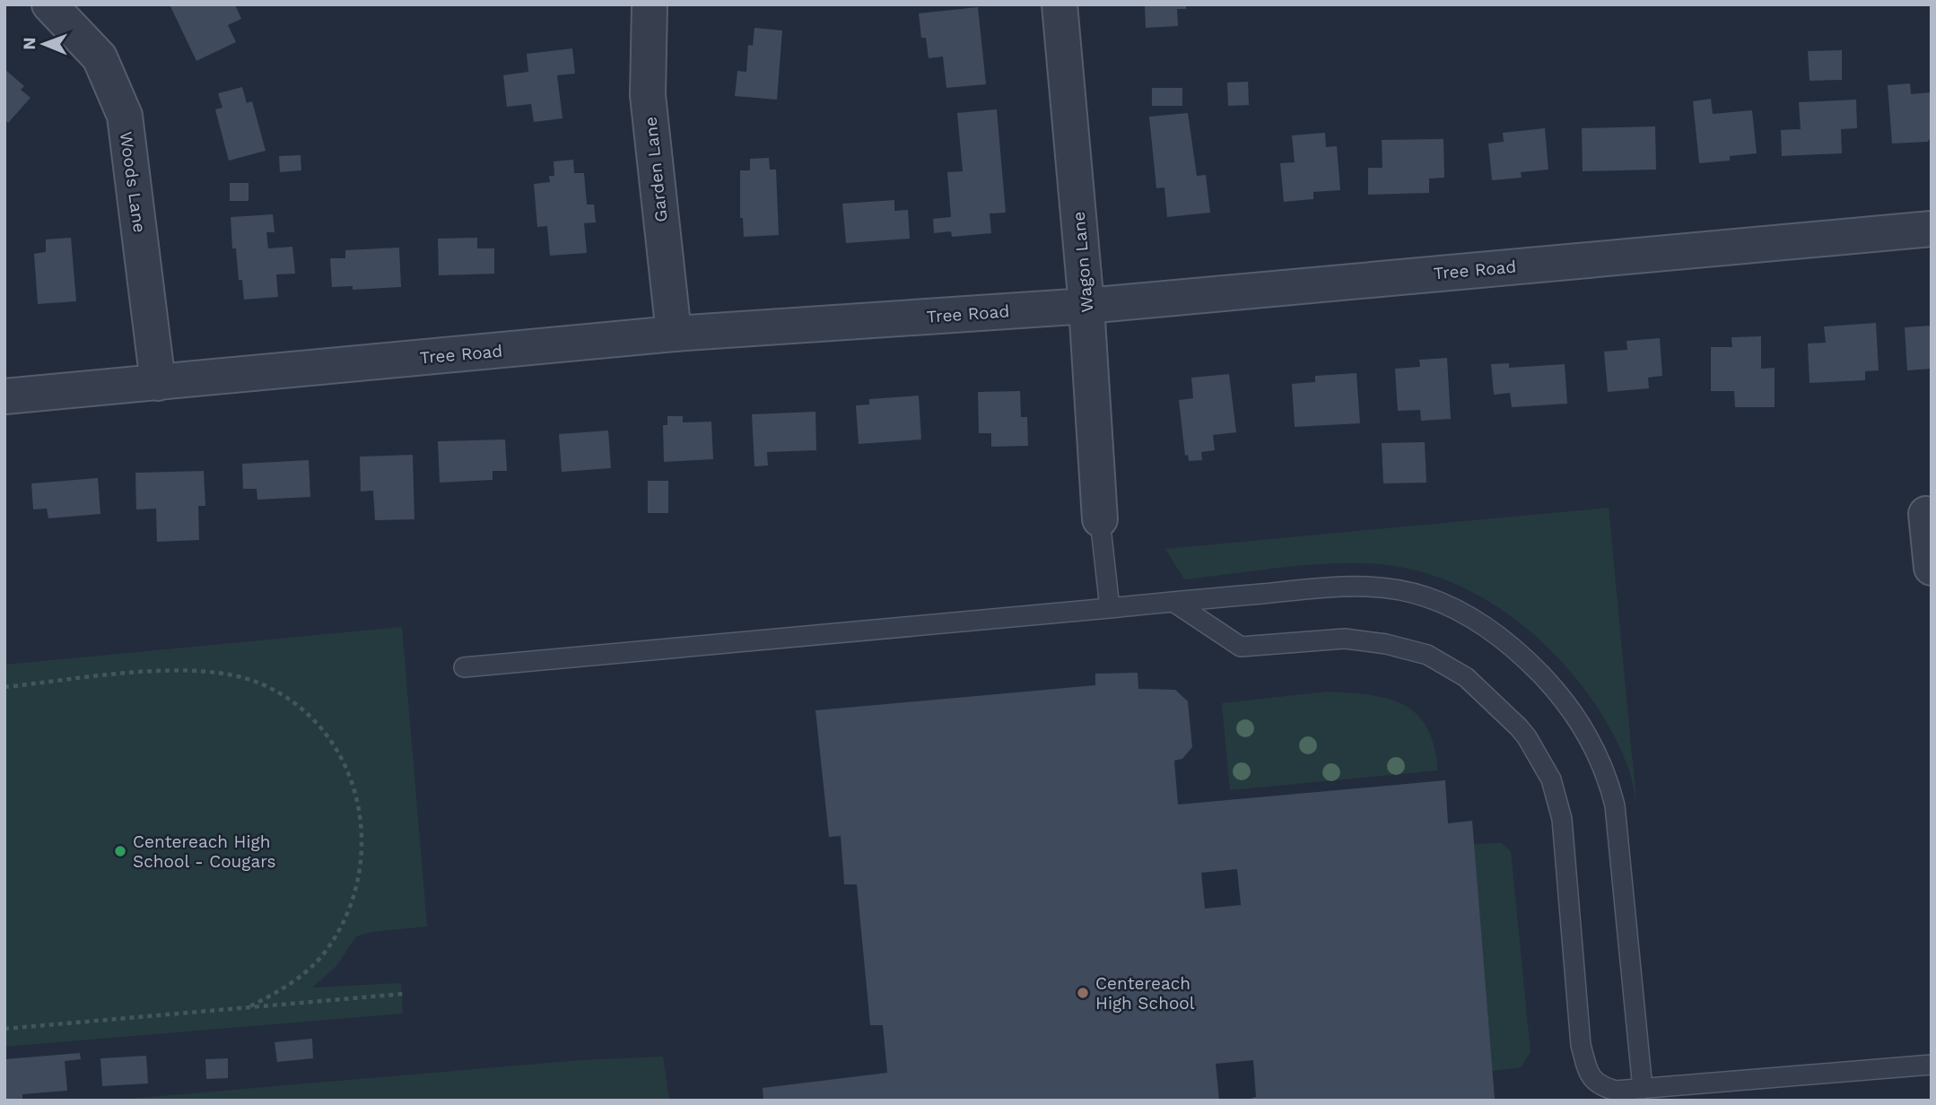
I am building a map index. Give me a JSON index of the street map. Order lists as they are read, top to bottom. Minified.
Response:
{"streets":{"street":["Garden Lane","Woods Lane","Wagon Lane","Tree Road"]},"crossings":[["Garden Lane","Tree Road"],["Woods Lane","Tree Road"],["Wagon Lane","Tree Road"]],"places":["Centereach High School - Cougars","Centereach High School"],"north":"left"}
